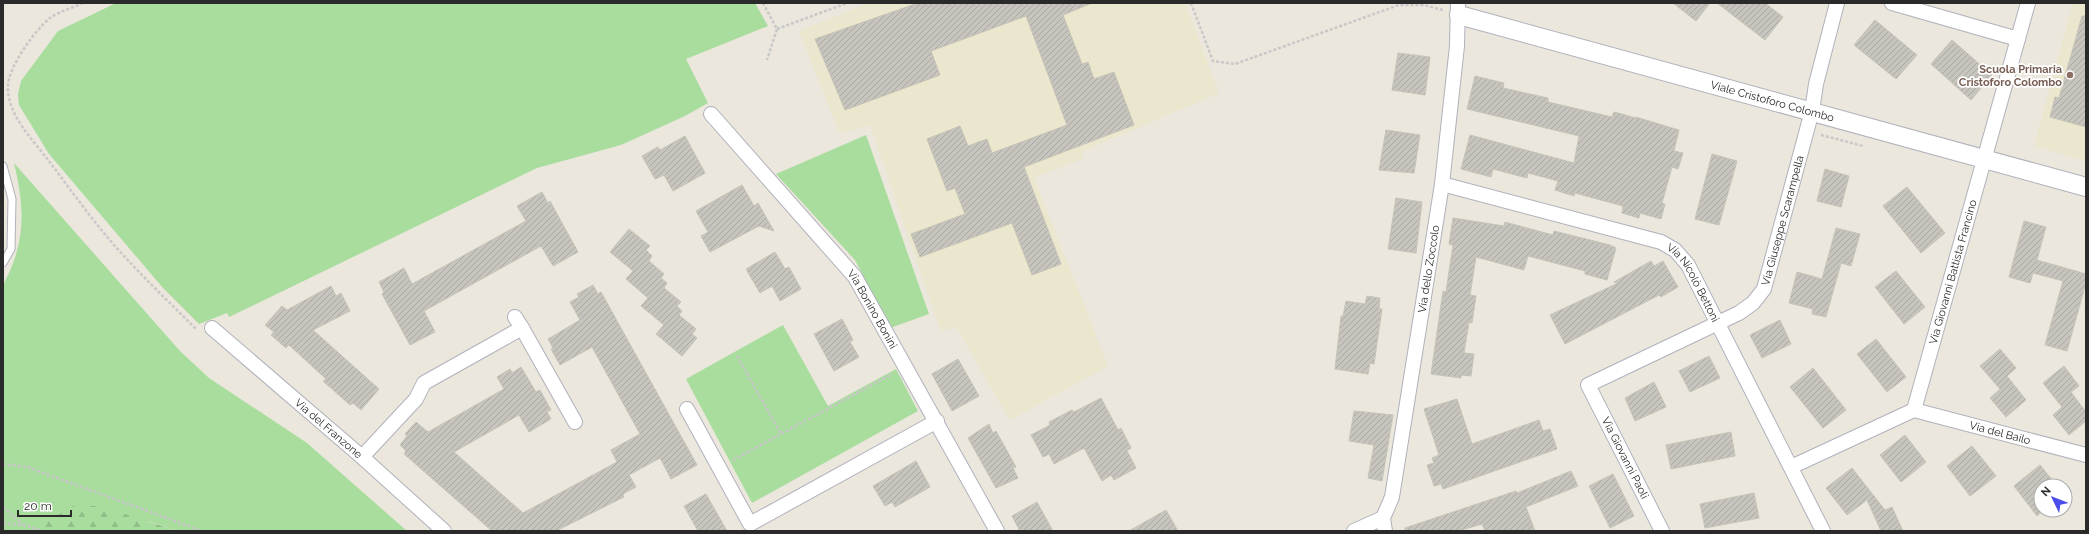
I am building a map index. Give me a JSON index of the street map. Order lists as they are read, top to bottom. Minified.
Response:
{"streets":{"street":["Viale Cristoforo Colombo","Via Giuseppe Scarampella","Via dello Zoccolo","Via Giovanni Battista Francino","Via Nicolò Bettoni","Via Bonino Bonini","Via del Franzone","Via del Bailo","Via Giovanni Paoli"]},"crossings":[["Viale Cristoforo Colombo","Via Giuseppe Scarampella"],["Viale Cristoforo Colombo","Via dello Zoccolo"],["Viale Cristoforo Colombo","Via Giovanni Battista Francino"],["Via Giuseppe Scarampella","Via Nicolò Bettoni"],["Via Giuseppe Scarampella","Via Giovanni Paoli"],["Via dello Zoccolo","Via Nicolò Bettoni"],["Via Giovanni Battista Francino","Via del Bailo"]],"places":["Scuola Primaria Cristoforo Colombo"],"scale_bar":"20 m","north":"top left"}
